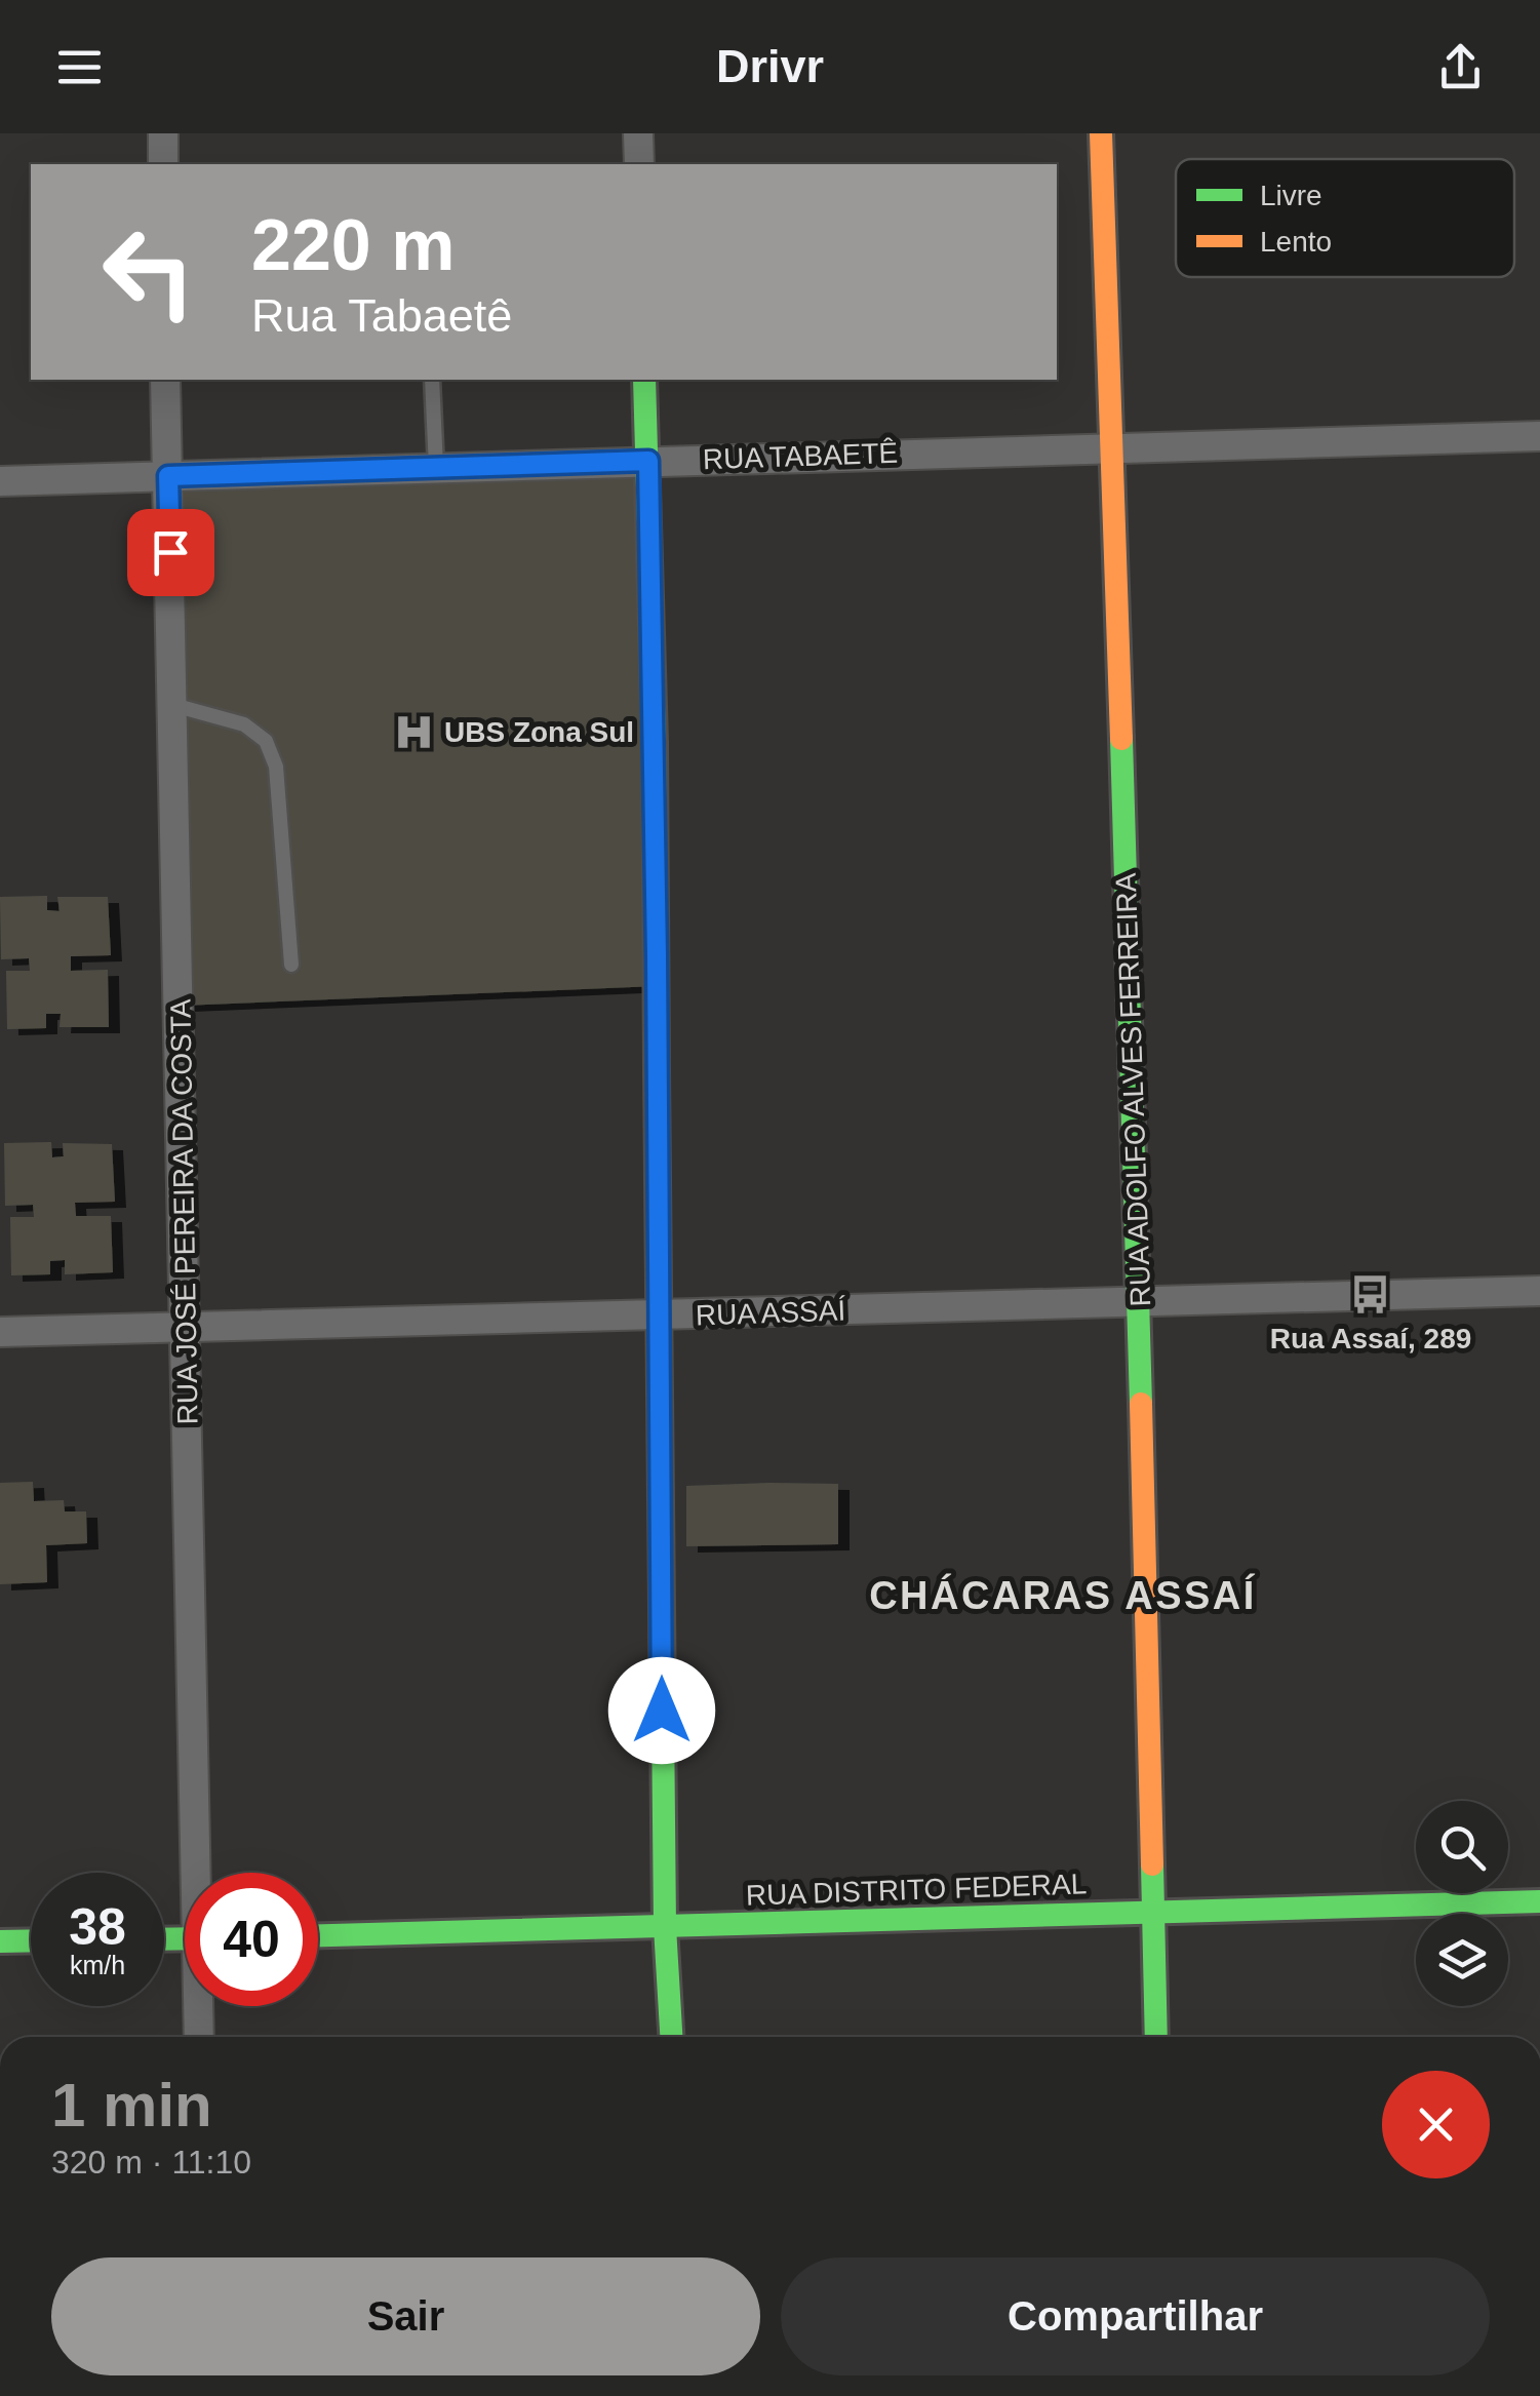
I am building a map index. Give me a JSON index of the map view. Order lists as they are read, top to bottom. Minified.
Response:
{"streets":{"street":["RUA TABAETÊ","RUA ADOLFO ALVES FERREIRA","RUA JOSÉ PEREIRA DA COSTA","RUA ASSAÍ","RUA DISTRITO FEDERAL"]},"crossings":[["RUA TABAETÊ","RUA ADOLFO ALVES FERREIRA"],["RUA TABAETÊ","RUA JOSÉ PEREIRA DA COSTA"],["RUA ADOLFO ALVES FERREIRA","RUA ASSAÍ"],["RUA ADOLFO ALVES FERREIRA","RUA DISTRITO FEDERAL"],["RUA JOSÉ PEREIRA DA COSTA","RUA ASSAÍ"]],"districts":["CHÁCARAS ASSAÍ"],"places":{"hospital":["UBS Zona Sul"],"bus stop":["Rua Assaí, 289"]},"legend":["Livre","Lento"],"page":{"header":"Drivr","turn":["220 m","Rua Tabaetê"],"speed":"38 km/h","limit":"40","heading":["1 min","320 m · 11:10"],"buttons":["Sair","Compartilhar"]}}
